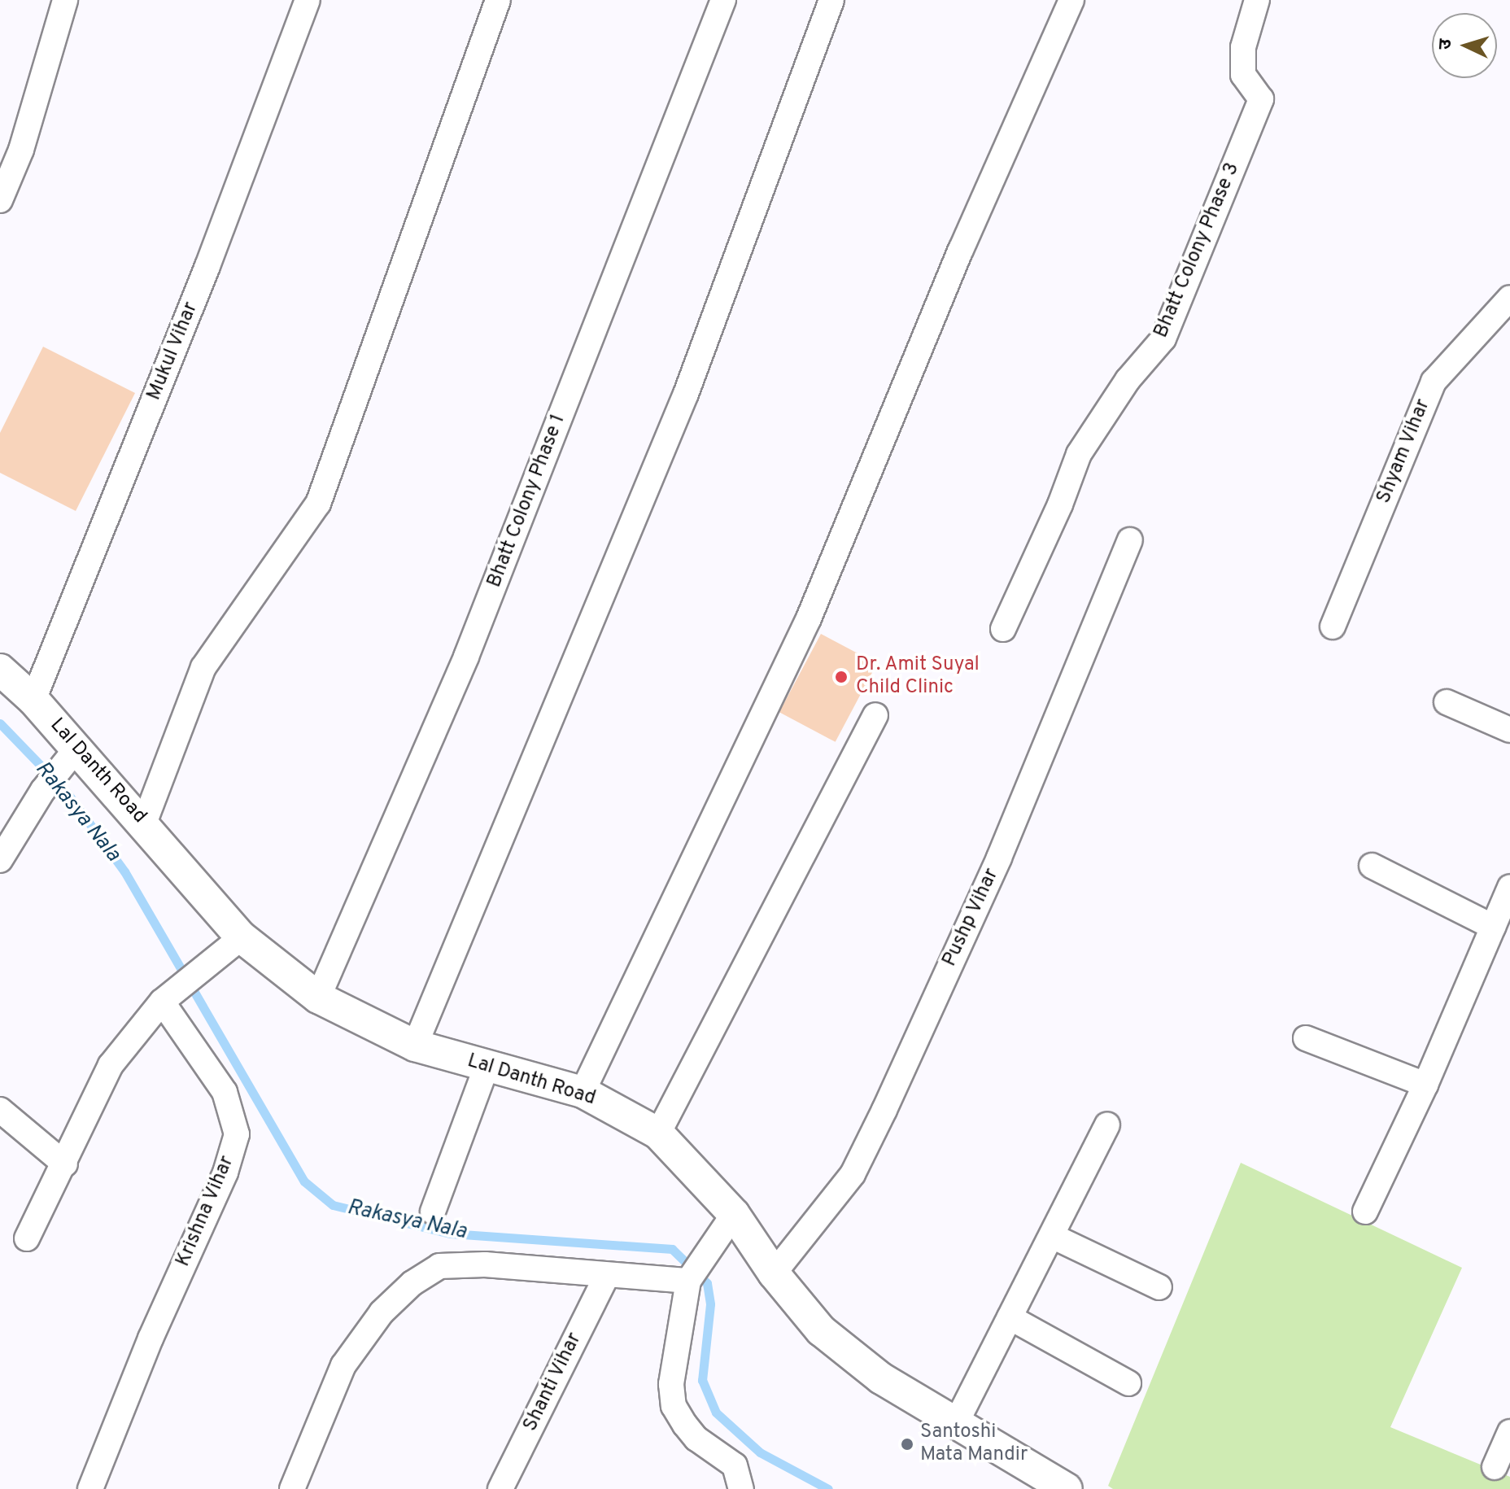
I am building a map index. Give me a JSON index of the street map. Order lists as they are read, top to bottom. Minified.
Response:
{"streets":{"street":["Bhatt Colony Phase 3","Mukul Vihar","Shyam Vihar","Bhatt Colony Phase 1","Lal Danth Road","Pushp Vihar","Krishna Vihar","Shanti Vihar"]},"crossings":[["Mukul Vihar","Lal Danth Road"],["Bhatt Colony Phase 1","Lal Danth Road"],["Lal Danth Road","Pushp Vihar"]],"water":["Rakasya Nala"],"places":["Dr. Amit Suyal Child Clinic","Santoshi Mata Mandir"],"north":"left"}
